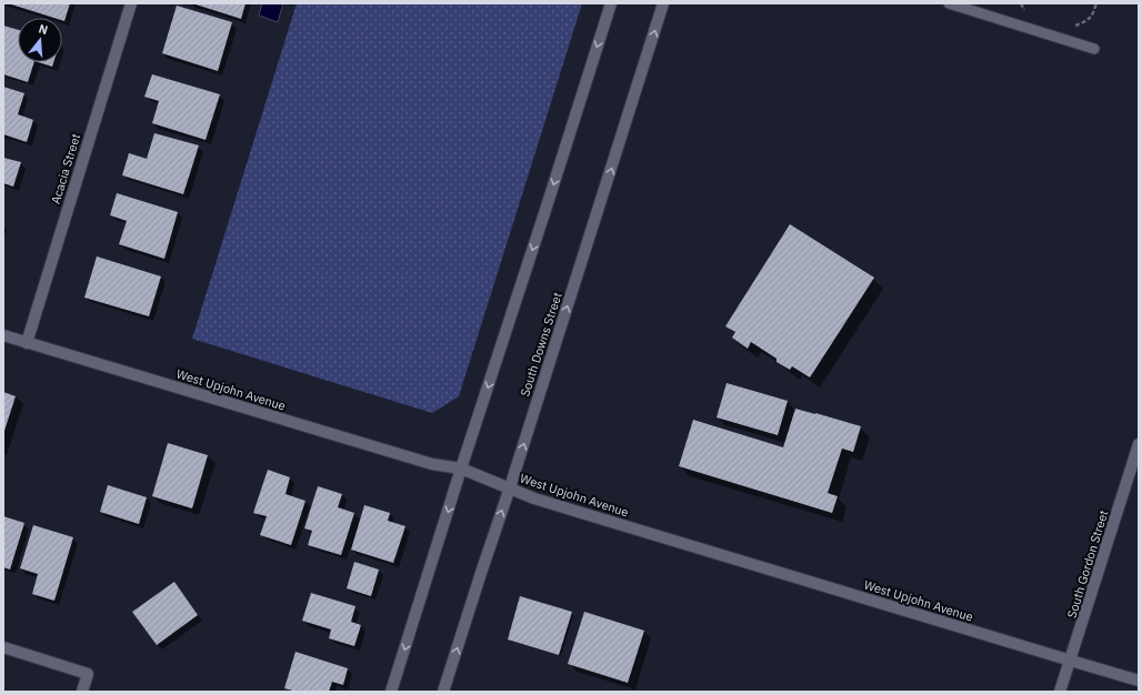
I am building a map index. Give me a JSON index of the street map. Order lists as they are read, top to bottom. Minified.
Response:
{"streets":{"main road":["Acacia Street","South Downs Street","West Upjohn Avenue","South Gordon Street"]},"crossings":[["Acacia Street","West Upjohn Avenue"],["South Downs Street","West Upjohn Avenue"],["West Upjohn Avenue","South Gordon Street"]],"north":"top"}
